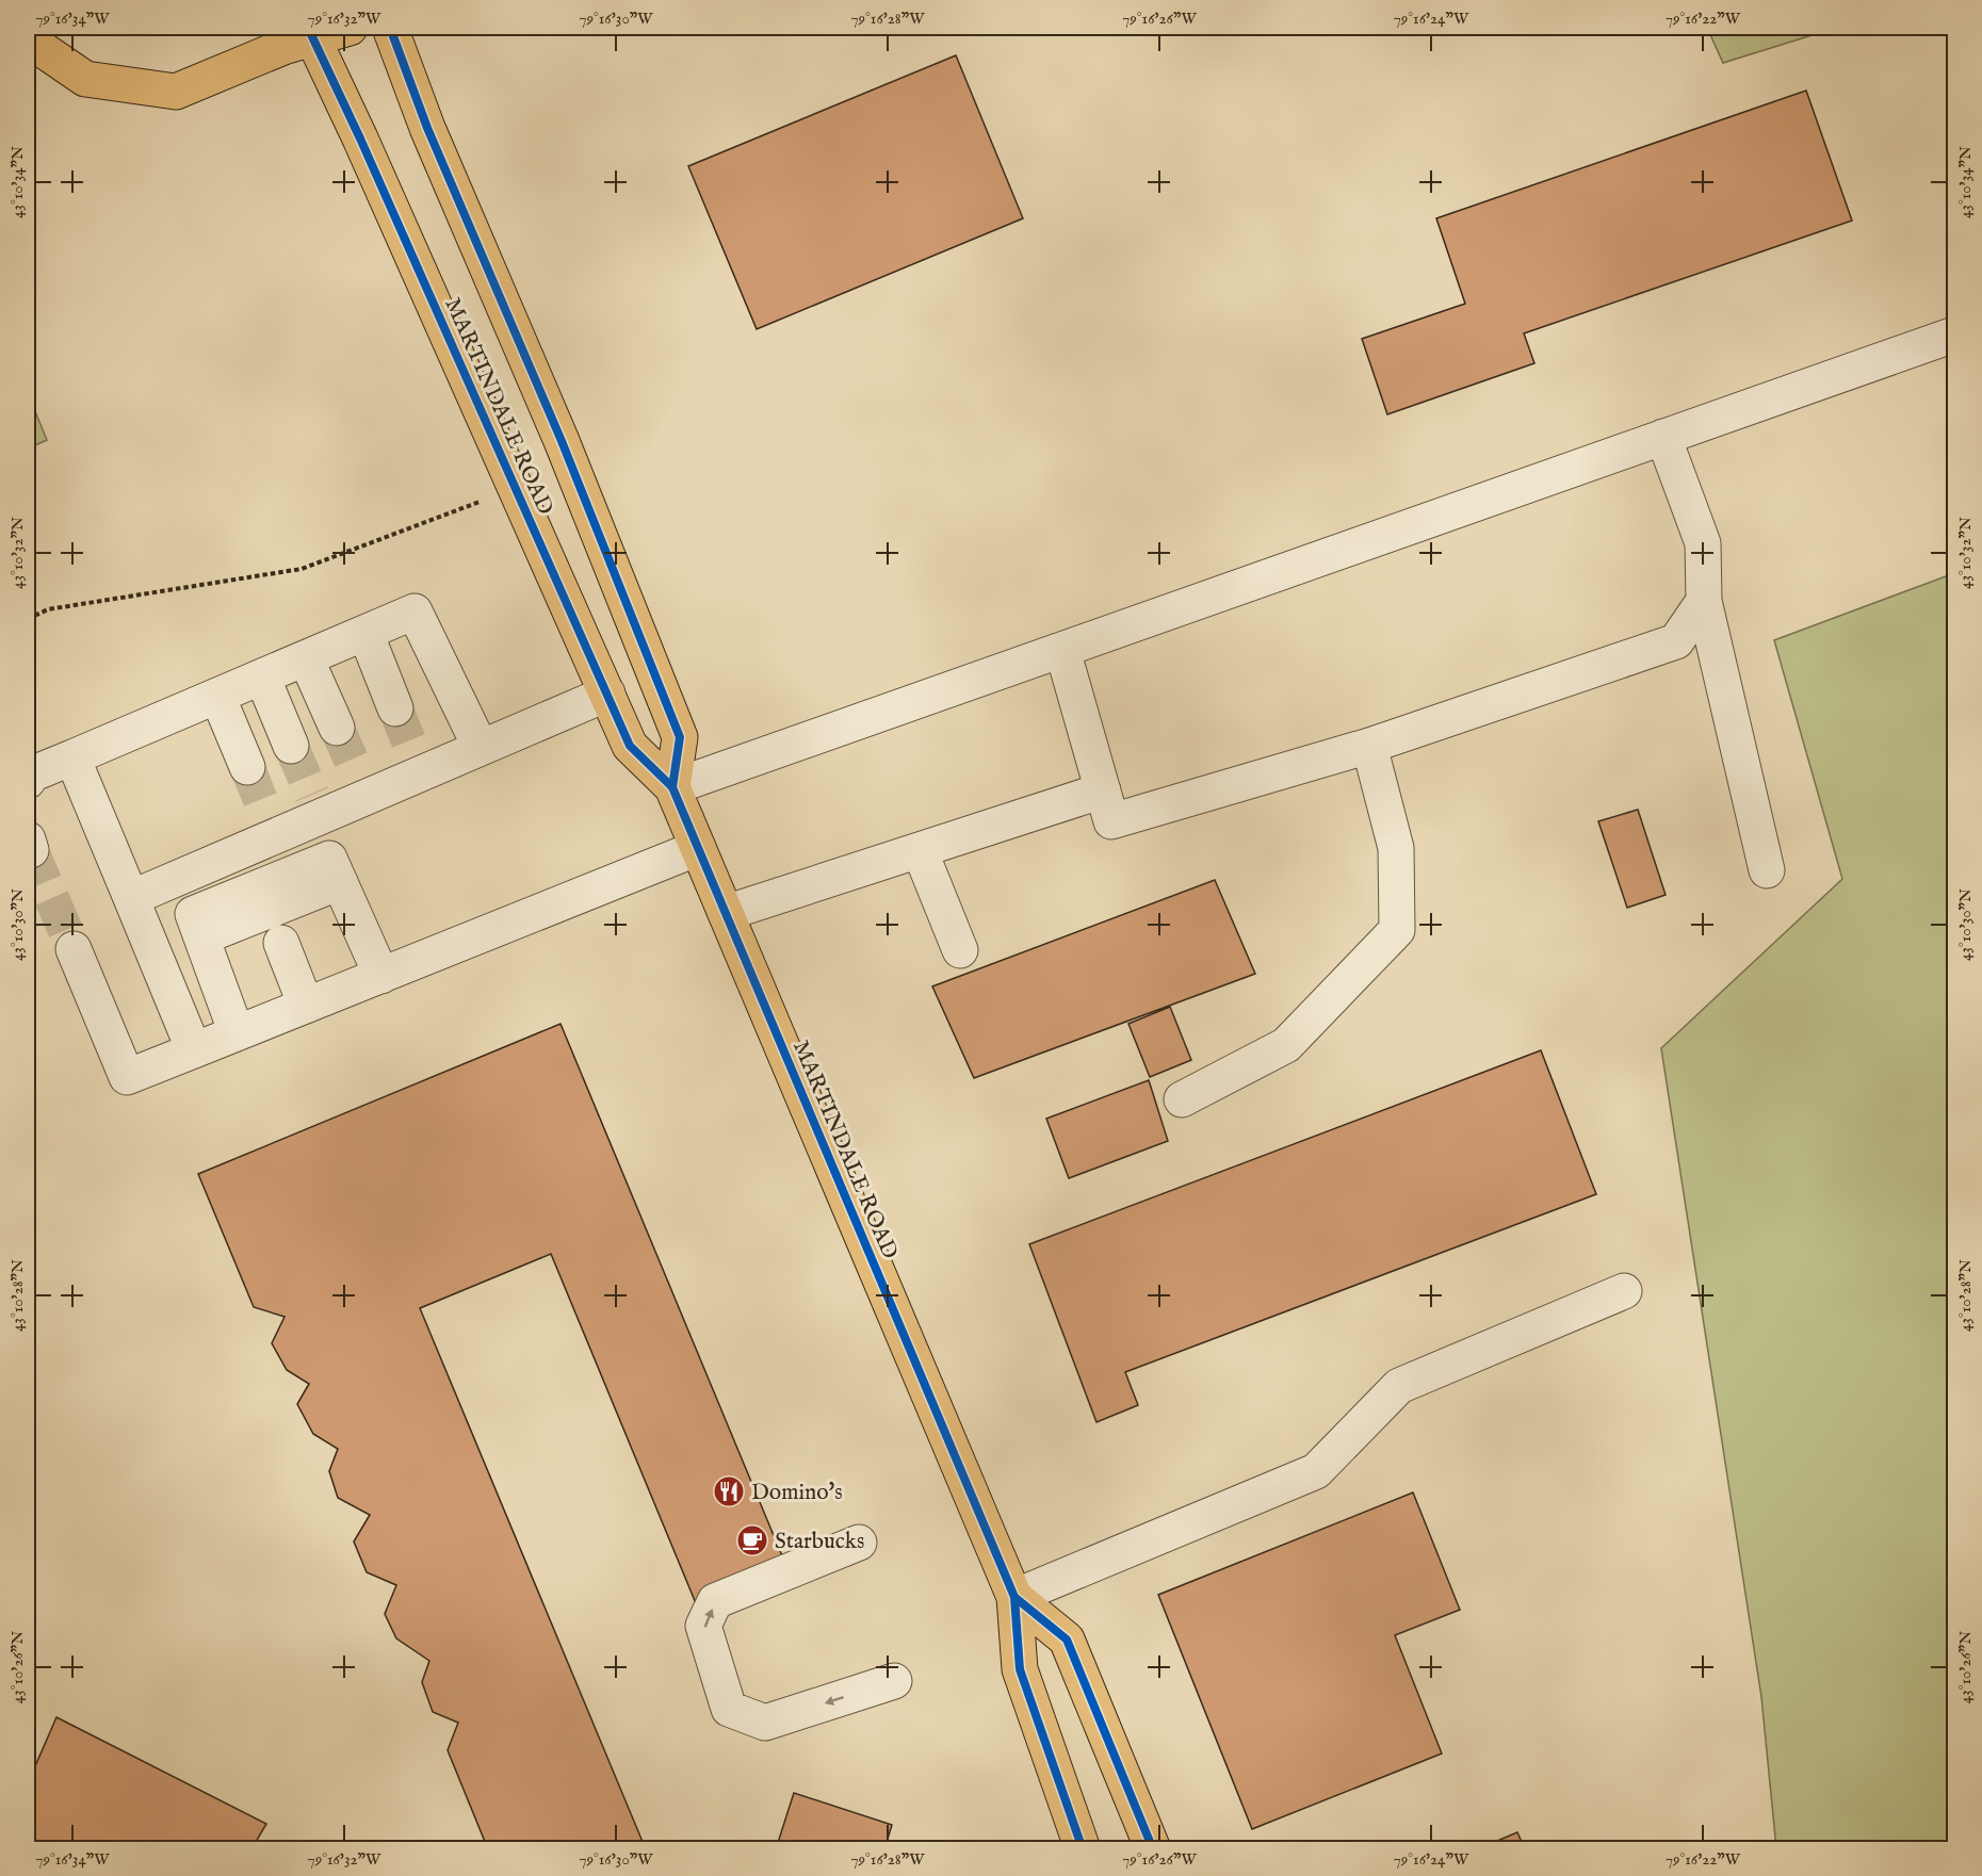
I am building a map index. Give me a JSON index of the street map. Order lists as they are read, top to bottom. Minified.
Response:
{"streets":{"main road":["MARTINDALE ROAD"]},"places":{"restaurant":["Domino's"],"cafe":["Starbucks"]},"coordinates":["79°16'34\"W","79°16'32\"W","79°16'30\"W","79°16'28\"W","79°16'26\"W","79°16'24\"W","79°16'22\"W","43°10'34\"N","43°10'32\"N","43°10'30\"N","43°10'28\"N","43°10'26\"N"]}
